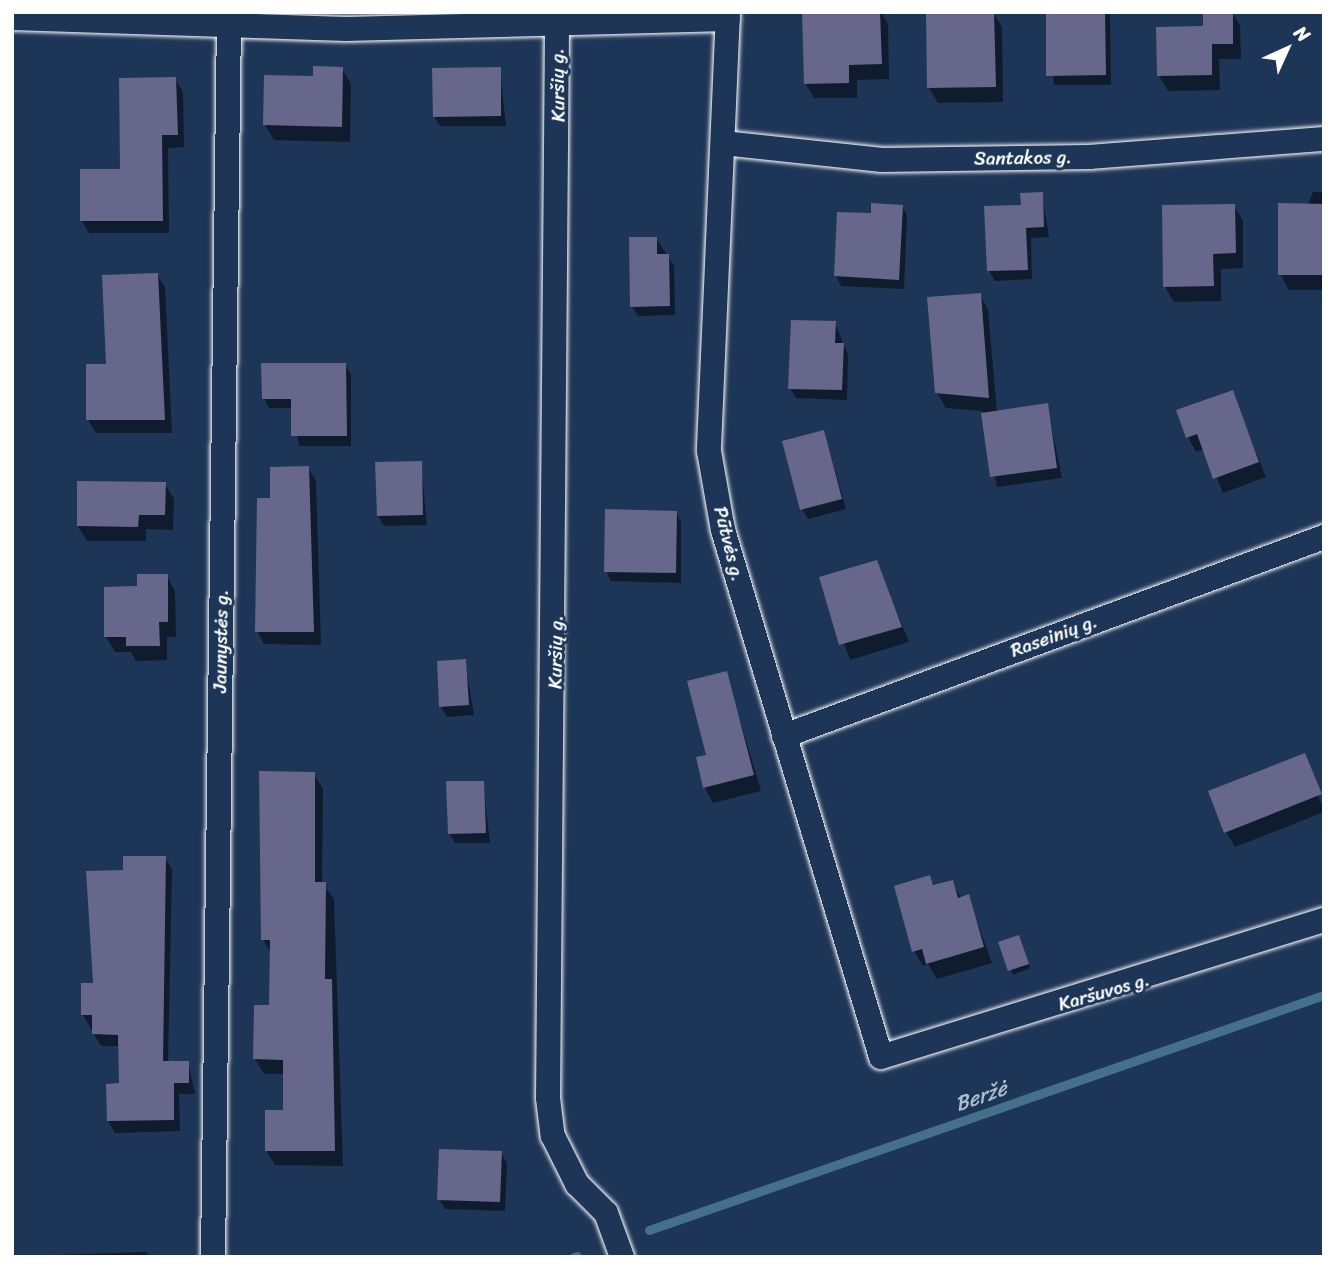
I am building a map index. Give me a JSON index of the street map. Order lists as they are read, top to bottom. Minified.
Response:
{"streets":{"street":["Kuršių g.","Santakos g.","Pūtvės g.","Raseinių g.","Jaunystės g.","Karšuvos g."]},"crossings":[["Santakos g.","Pūtvės g."],["Pūtvės g.","Raseinių g."],["Pūtvės g.","Karšuvos g."]],"water":["Beržė"],"north":"top right"}
